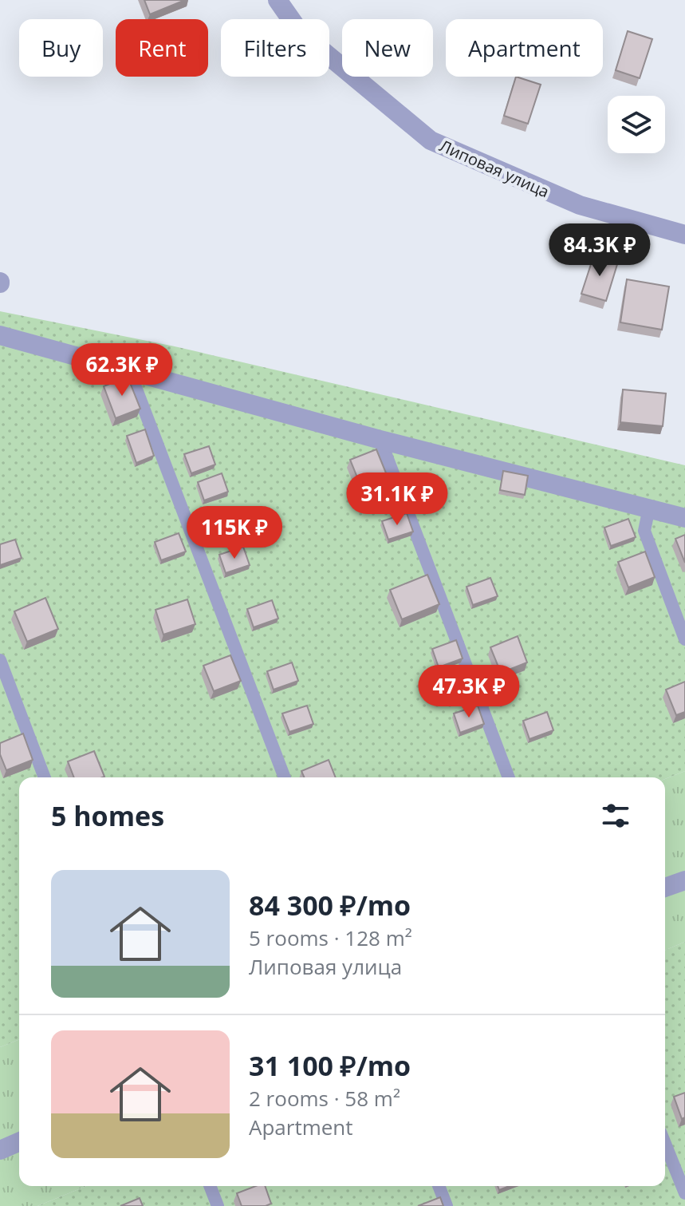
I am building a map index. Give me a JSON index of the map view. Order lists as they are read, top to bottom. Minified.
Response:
{"streets":{"street":["Липовая улица"]},"page":{"chip":["Buy","Rent","Filters","New","Apartment"],"price":["84.3K ₽","62.3K ₽","31.1K ₽","115K ₽","47.3K ₽"],"heading":"5 homes","list":[{"name":"84 300 ₽/mo","note":"5 rooms · 128 m² · Липовая улица"},{"name":"31 100 ₽/mo","note":"2 rooms · 58 m² · Apartment"}]}}
